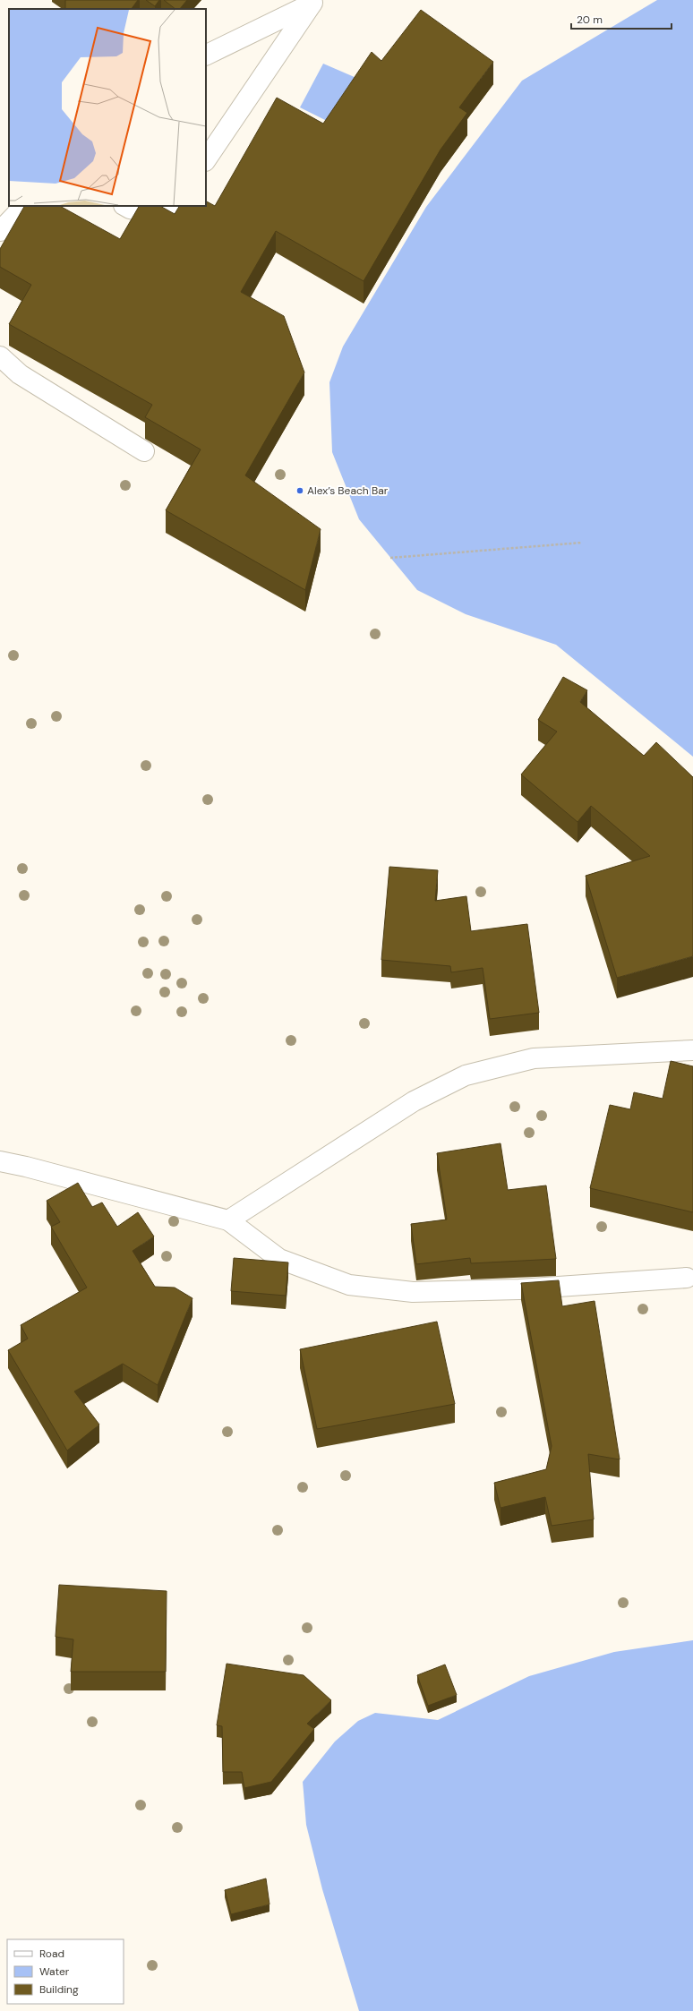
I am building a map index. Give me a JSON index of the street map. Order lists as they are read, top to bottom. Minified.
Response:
{"places":["Alex’s Beach Bar"],"legend":["Road","Water","Building"],"scale_bar":"20 m"}
